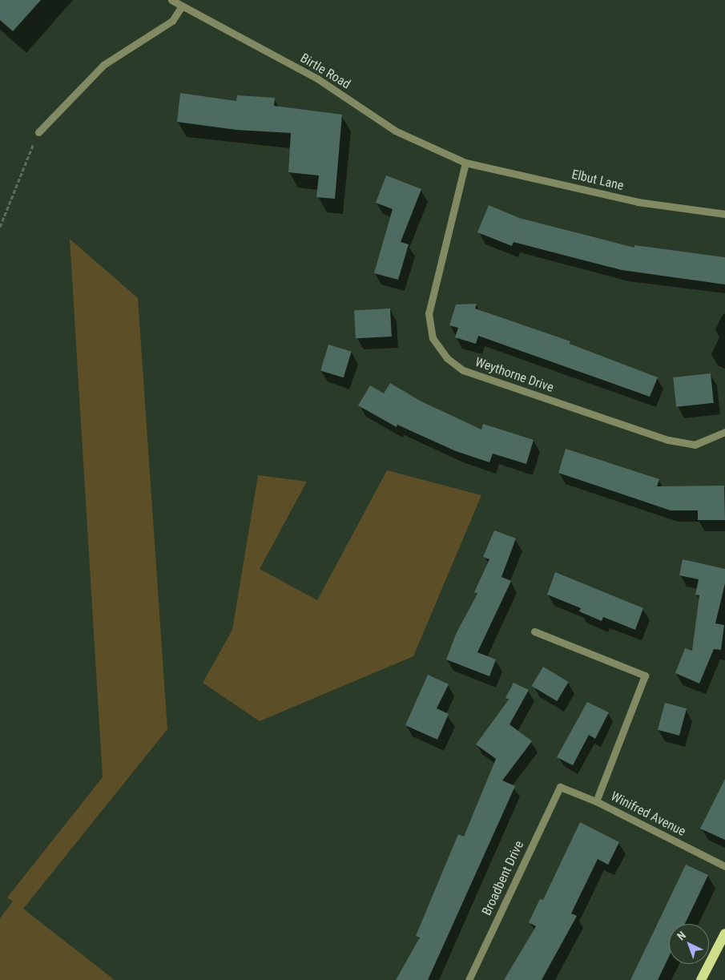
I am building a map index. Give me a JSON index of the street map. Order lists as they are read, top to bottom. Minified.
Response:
{"streets":{"street":["Birtle Road","Elbut Lane","Weythorne Drive","Winifred Avenue","Broadbent Drive"]},"crossings":[["Birtle Road","Elbut Lane"],["Birtle Road","Weythorne Drive"],["Elbut Lane","Weythorne Drive"],["Winifred Avenue","Broadbent Drive"]],"north":"top left"}
